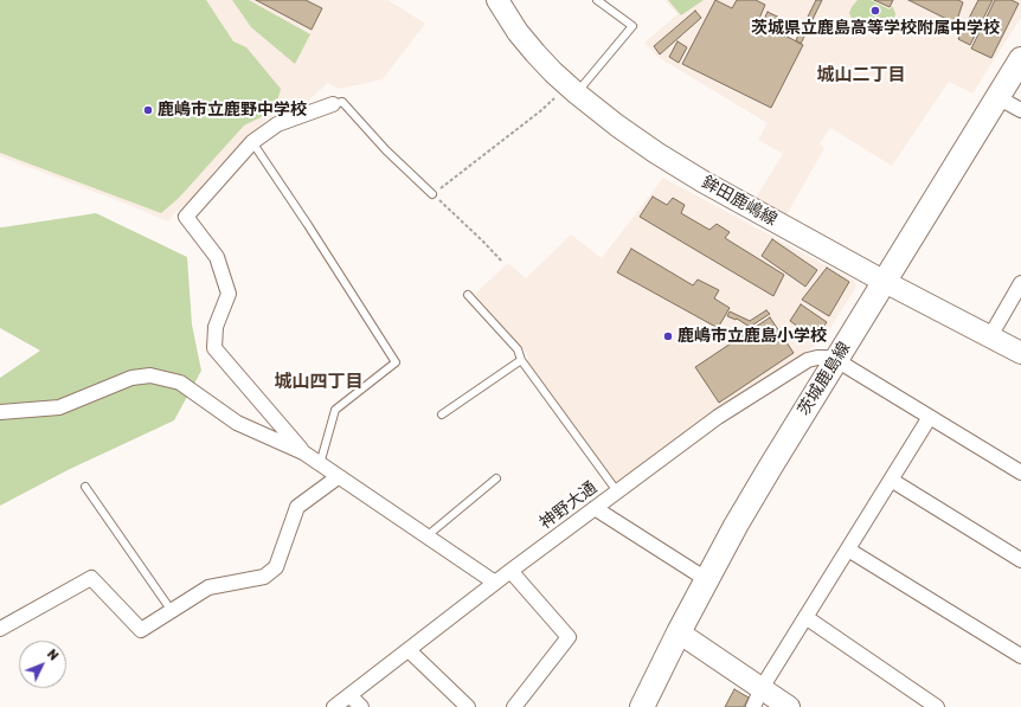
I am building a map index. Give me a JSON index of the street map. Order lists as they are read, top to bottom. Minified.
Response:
{"streets":{"main road":["鉾田鹿嶋線","茨城鹿島線"],"street":["神野大通"]},"crossings":[["鉾田鹿嶋線","茨城鹿島線"],["茨城鹿島線","神野大通"]],"districts":["城山二丁目","城山四丁目"],"places":["茨城県立鹿島高等学校附属中学校","鹿嶋市立鹿野中学校","鹿嶋市立鹿島小学校"],"north":"top right"}
